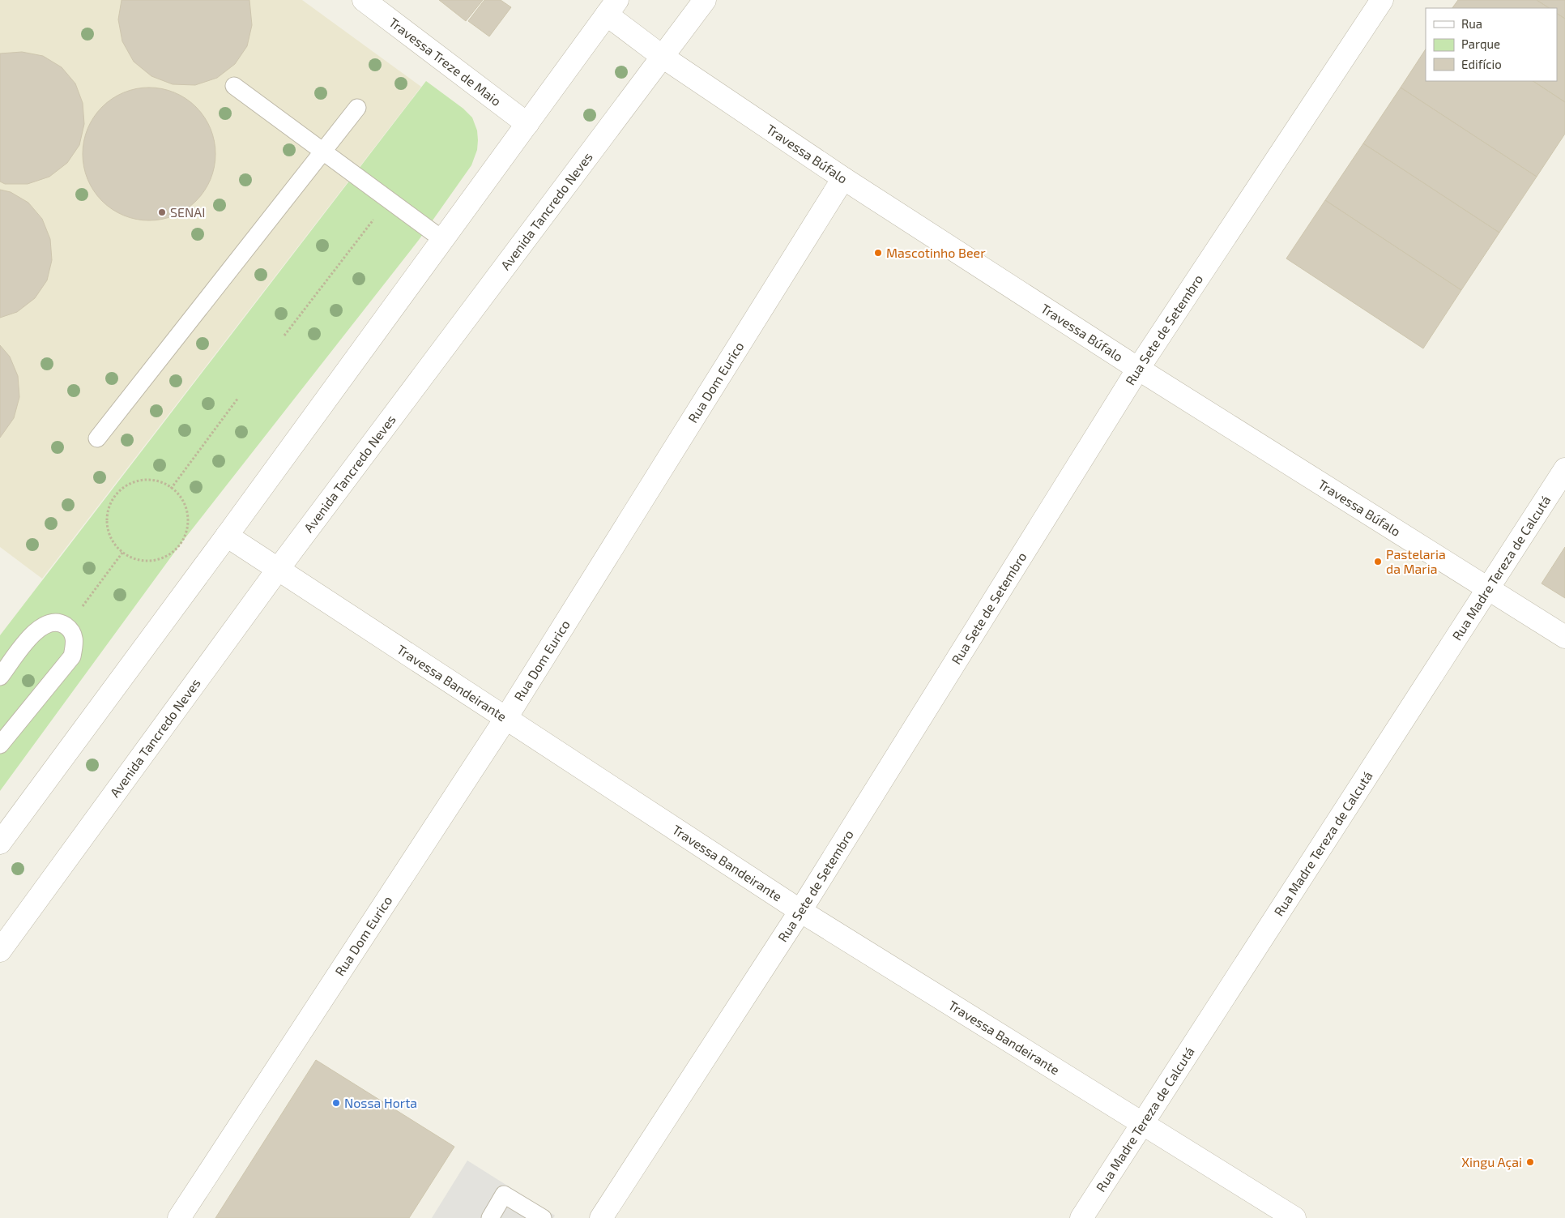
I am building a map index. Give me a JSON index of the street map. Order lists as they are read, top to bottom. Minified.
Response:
{"streets":{"street":["Travessa Treze de Maio","Travessa Búfalo","Avenida Tancredo Neves","Rua Sete de Setembro","Rua Dom Eurico","Rua Madre Tereza de Calcutá","Travessa Bandeirante"]},"crossings":[["Travessa Búfalo","Avenida Tancredo Neves"],["Travessa Búfalo","Rua Sete de Setembro"],["Travessa Búfalo","Rua Dom Eurico"],["Travessa Búfalo","Rua Madre Tereza de Calcutá"],["Avenida Tancredo Neves","Travessa Bandeirante"],["Rua Sete de Setembro","Travessa Bandeirante"],["Rua Dom Eurico","Travessa Bandeirante"],["Rua Madre Tereza de Calcutá","Travessa Bandeirante"]],"places":["SENAI","Mascotinho Beer","Pastelaria da Maria","Nossa Horta","Xingu Açai"],"legend":["Rua","Parque","Edifício"]}
